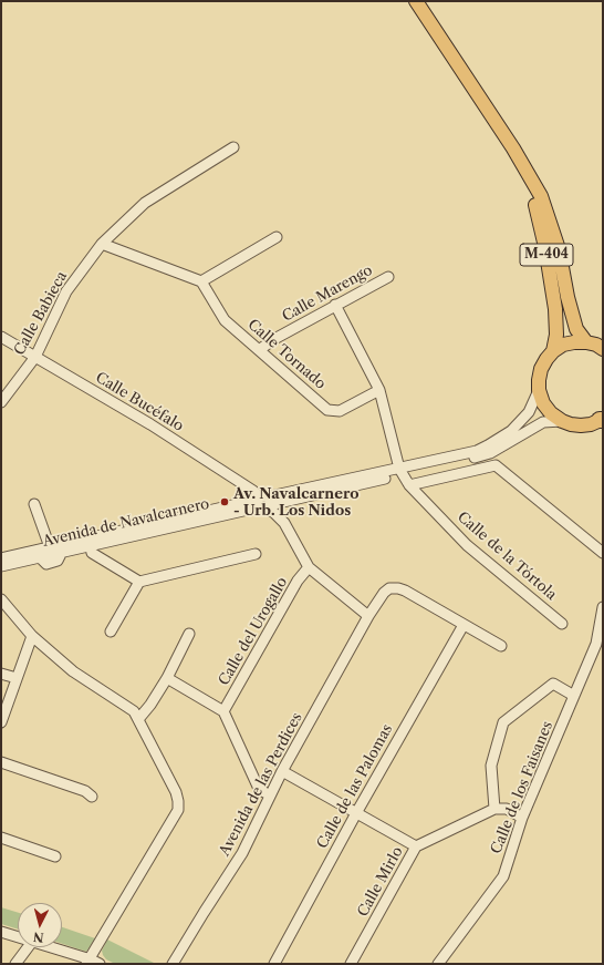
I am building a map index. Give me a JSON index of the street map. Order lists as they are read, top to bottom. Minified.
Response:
{"streets":{"main road":["M-404"],"street":["Calle Marengo","Calle Babieca","Calle Tornado","Calle Bucéfalo","Avenida de Navalcarnero","Calle de la Tórtola","Calle del Urogallo","Avenida de las Perdices","Calle de las Palomas","Calle de los Faisanes","Calle Mirlo"]},"crossings":[["M-404","Avenida de Navalcarnero"],["Calle Marengo","Calle Tornado"],["Calle Babieca","Calle Bucéfalo"],["Calle Tornado","Calle de la Tórtola"],["Calle Bucéfalo","Avenida de Navalcarnero"],["Avenida de Navalcarnero","Calle de la Tórtola"],["Avenida de las Perdices","Calle de las Palomas"]],"places":["Av. Navalcarnero - Urb. Los Nidos"],"north":"bottom"}
